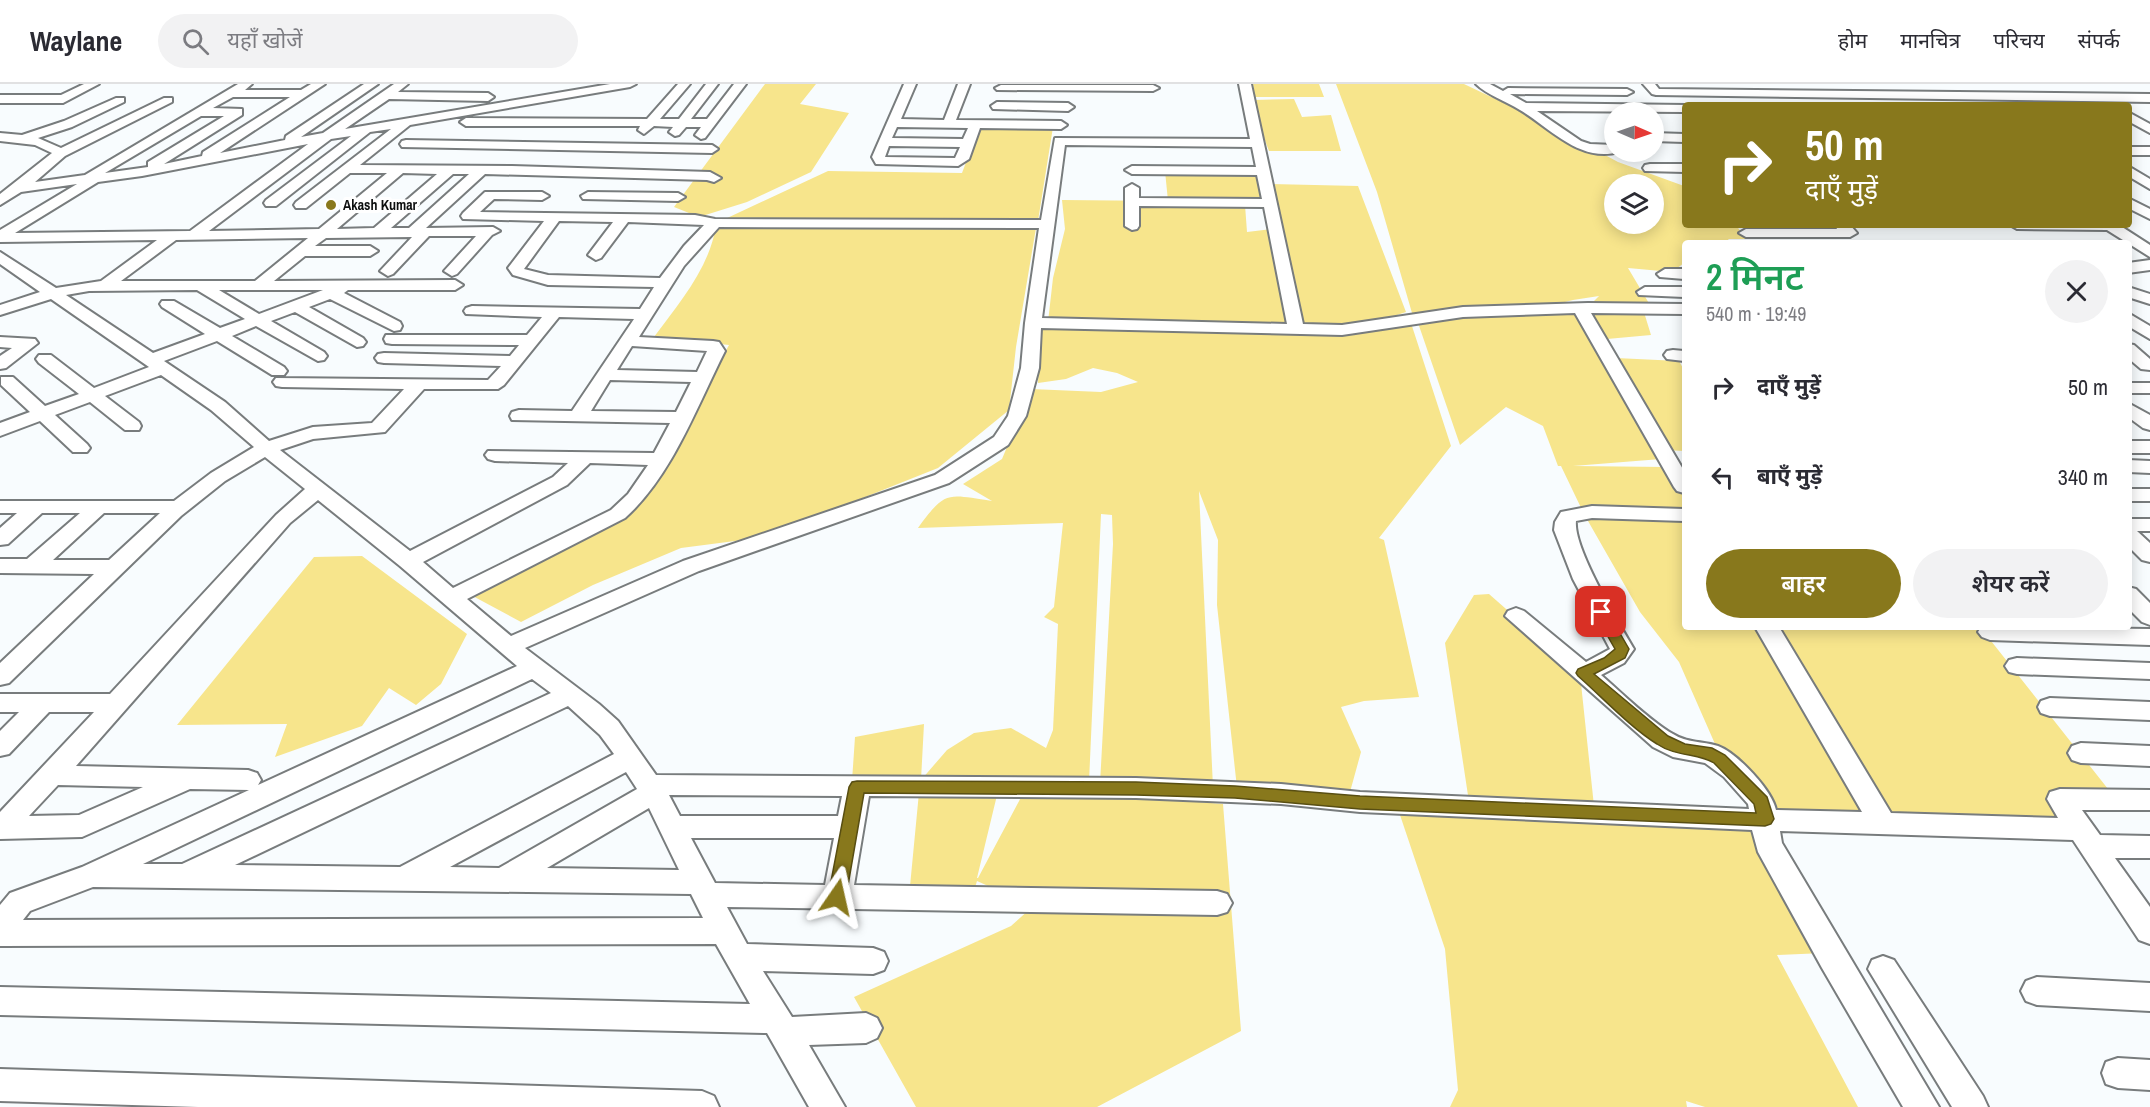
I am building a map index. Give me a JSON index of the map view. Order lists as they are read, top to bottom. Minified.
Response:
{"places":["Akash Kumar"],"north":"right","page":{"header":"Waylane","search":"यहाँ खोजें","nav":["होम","मानचित्र","परिचय","संपर्क"],"turn":["50 m","दाएँ मुड़ें"],"heading":["2 मिनट","540 m · 19:49"],"list":[{"name":"दाएँ मुड़ें","value":"50 m"},{"name":"बाएँ मुड़ें","value":"340 m"}],"buttons":["बाहर","शेयर करें"]}}
